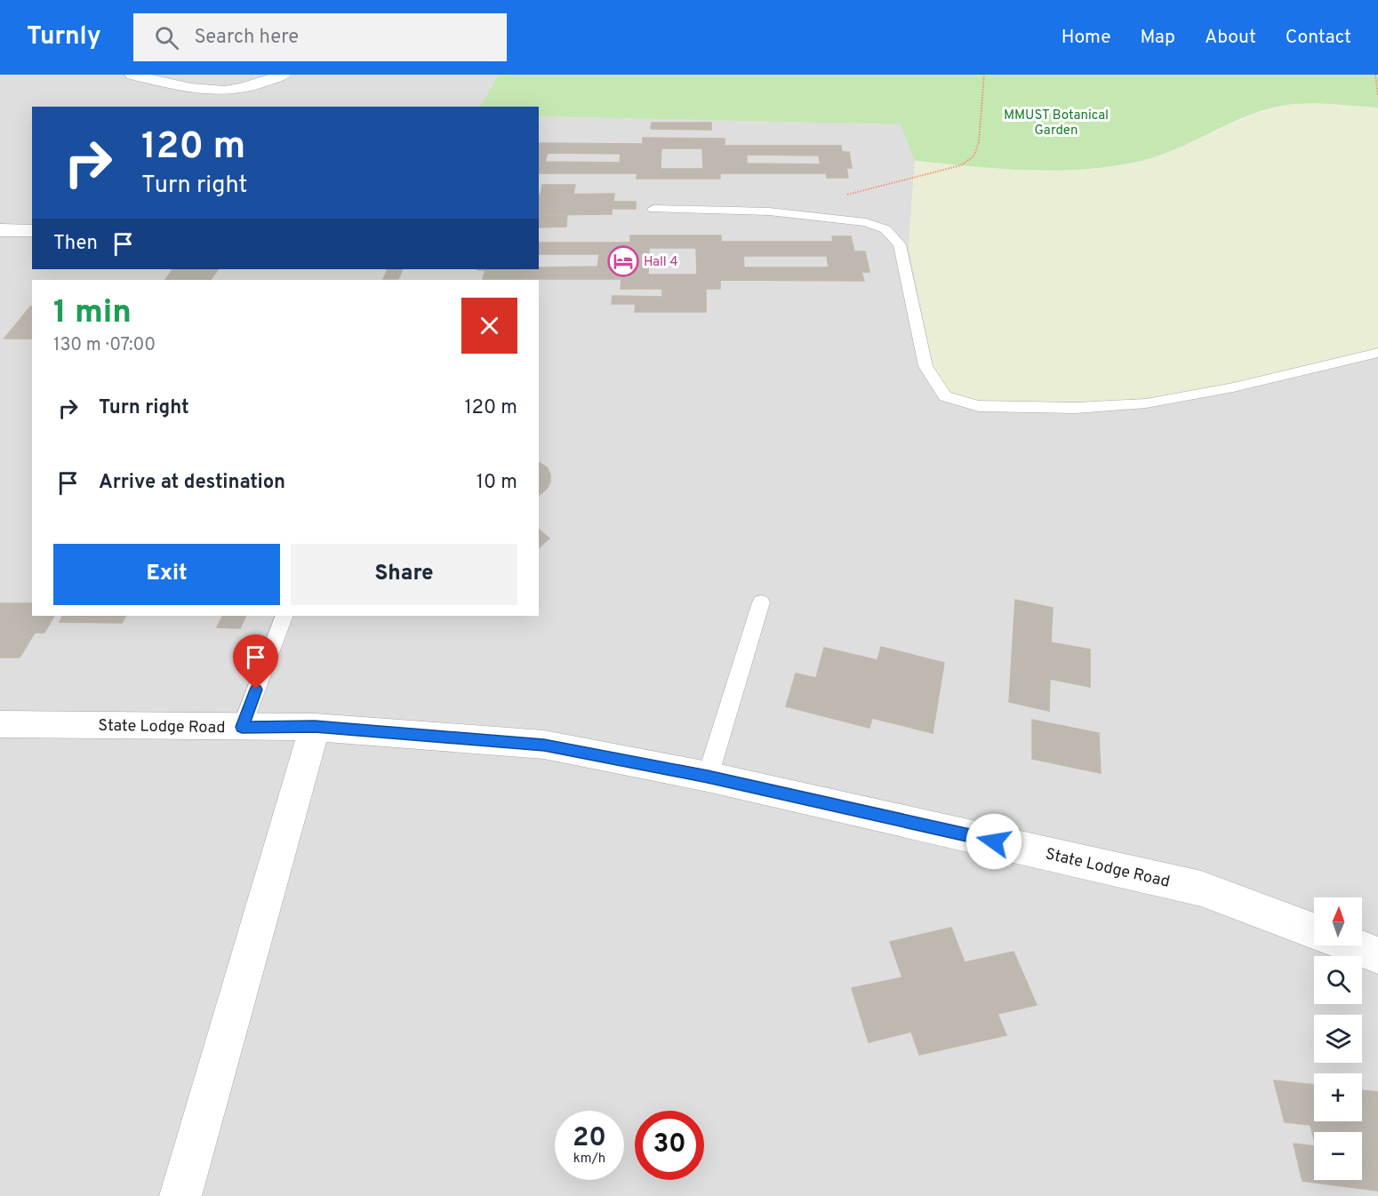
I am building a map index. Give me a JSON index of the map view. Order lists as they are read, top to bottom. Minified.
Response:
{"streets":{"street":["State Lodge Road"]},"parks":["MMUST Botanical Garden"],"places":{"hotel":["Hall 4"]},"north":"top","page":{"header":"Turnly","search":"Search here","nav":["Home","Map","About","Contact"],"turn":["120 m","Turn right"],"then":"Then","heading":["1 min","130 m · 07:00"],"list":[{"name":"Turn right","value":"120 m"},{"name":"Arrive at destination","value":"10 m"}],"buttons":["Exit","Share"],"map_buttons":["+","−"],"speed":"20 km/h","limit":"30"}}
